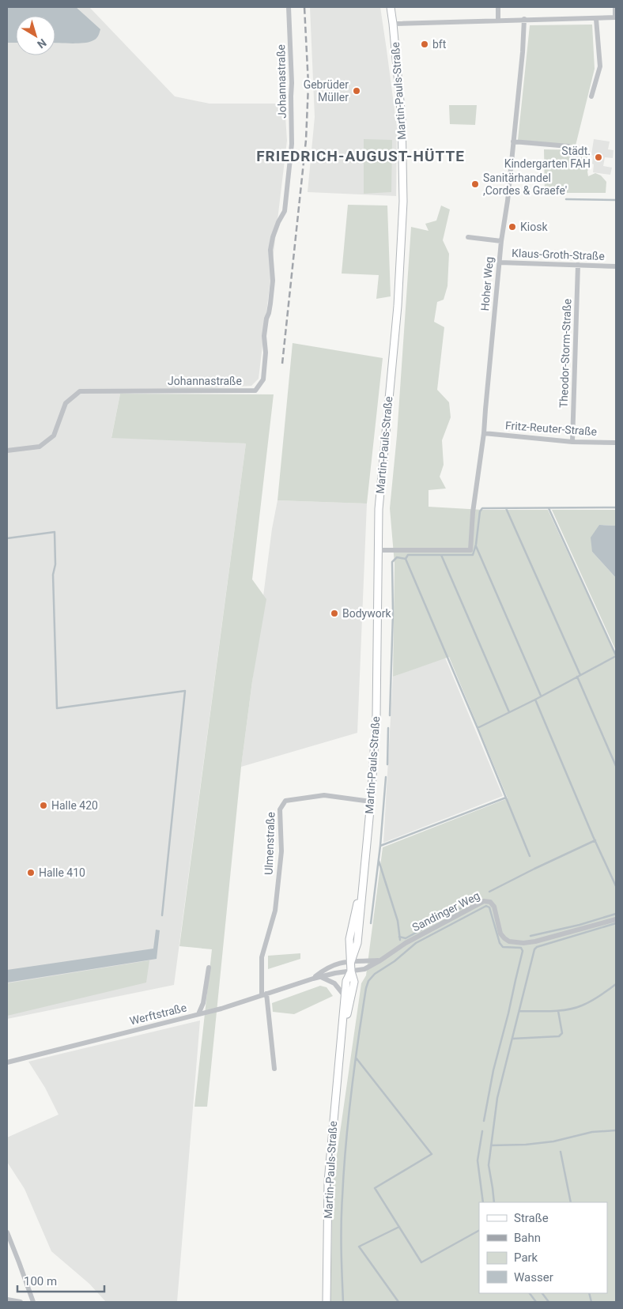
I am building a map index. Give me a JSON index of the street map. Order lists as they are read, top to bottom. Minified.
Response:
{"streets":{"street":["Johannastraße","Martin-Pauls-Straße","Klaus-Groth-Straße","Hoher Weg","Theodor-Storm-Straße","Fritz-Reuter-Straße","Ulmenstraße","Sandinger Weg","Werftstraße"]},"crossings":[["Martin-Pauls-Straße","Hoher Weg"],["Martin-Pauls-Straße","Ulmenstraße"],["Martin-Pauls-Straße","Sandinger Weg"],["Martin-Pauls-Straße","Werftstraße"],["Klaus-Groth-Straße","Hoher Weg"],["Klaus-Groth-Straße","Theodor-Storm-Straße"],["Hoher Weg","Fritz-Reuter-Straße"],["Theodor-Storm-Straße","Fritz-Reuter-Straße"],["Ulmenstraße","Werftstraße"],["Sandinger Weg","Werftstraße"]],"districts":["FRIEDRICH-AUGUST-HÜTTE"],"places":["bft","Gebrüder Müller","Städt. Kindergarten FAH","Sanitärhandel ,Cordes & Graefe'","Kiosk","Bodywork","Halle 420","Halle 410"],"legend":["Straße","Bahn","Park","Wasser"],"scale_bar":"100 m","north":"bottom right"}
